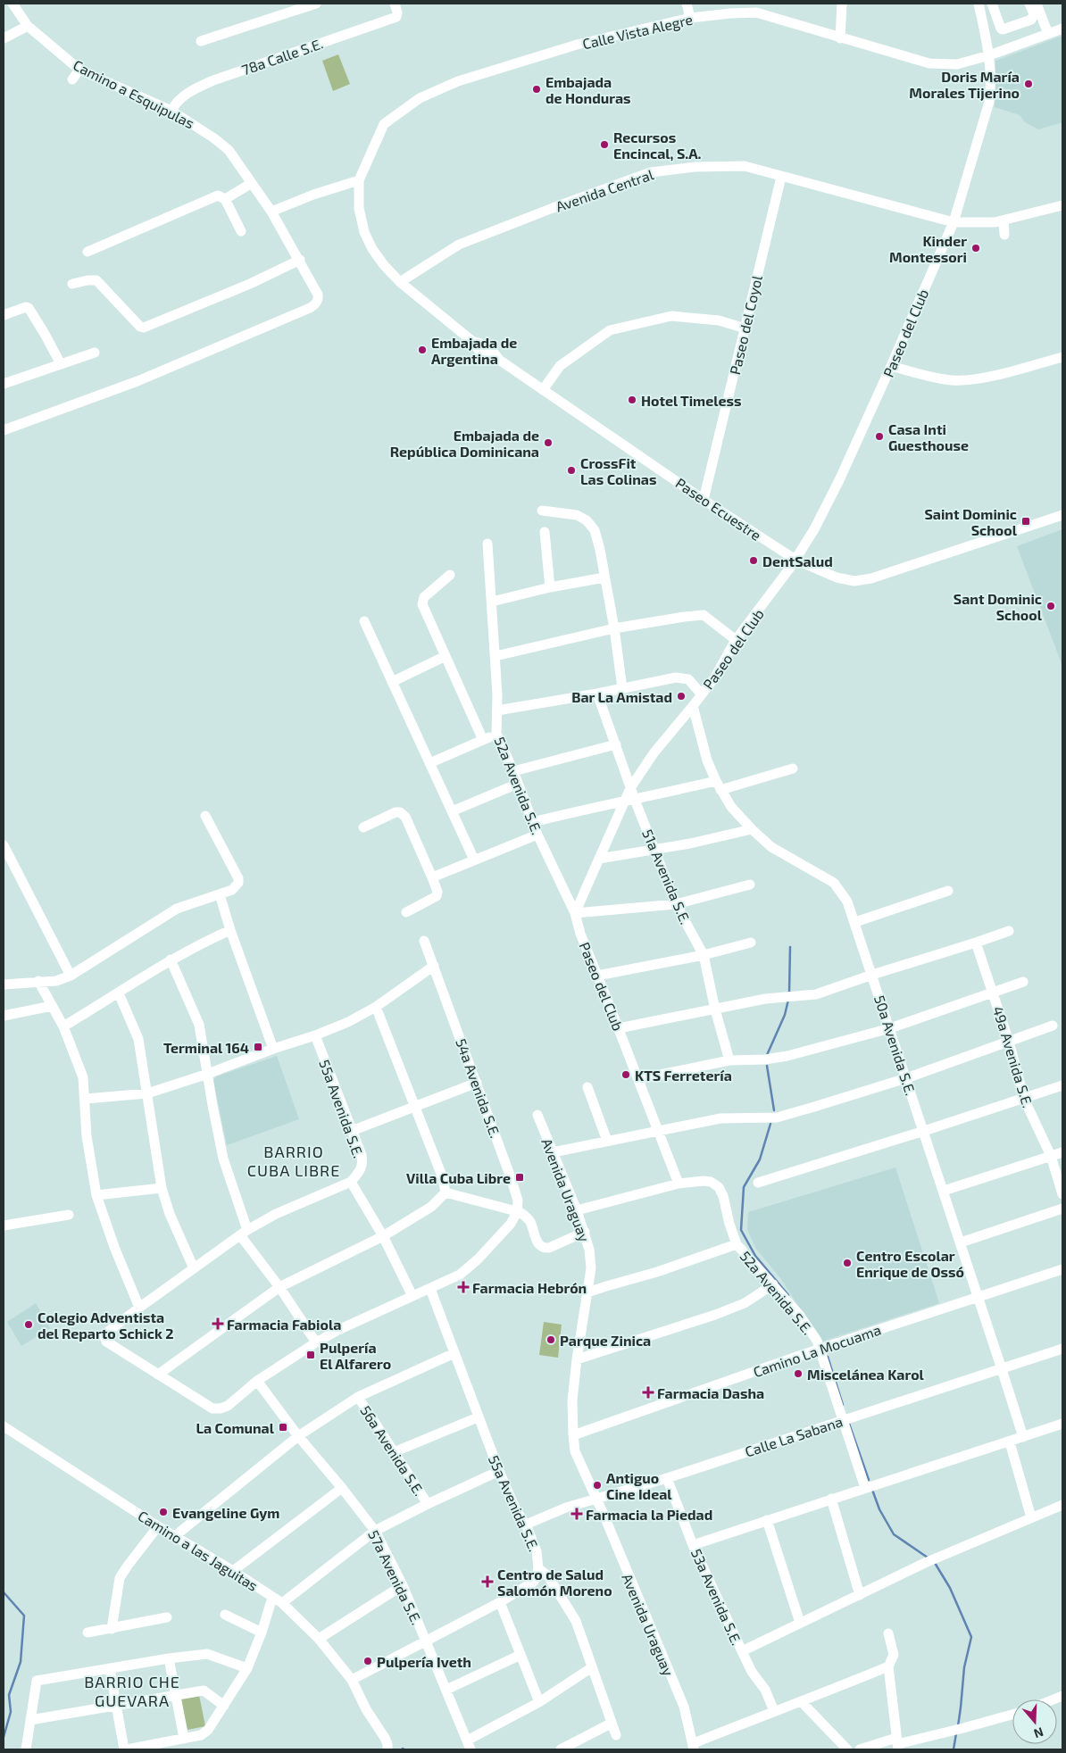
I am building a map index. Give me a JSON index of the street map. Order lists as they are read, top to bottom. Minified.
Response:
{"streets":{"street":["Calle Vista Alegre","78a Calle S.E.","Camino a Esquipulas","Avenida Central","Paseo del Coyol","Paseo del Club","Paseo Ecuestre","52a Avenida S.E.","51a Avenida S.E.","50a Avenida S.E.","49a Avenida S.E.","54a Avenida S.E.","55a Avenida S.E.","Avenida Uraguay","Camino La Mocuama","Calle La Sabana","56a Avenida S.E.","Camino a las Jaguitas","57a Avenida S.E.","53a Avenida S.E."]},"crossings":[["Calle Vista Alegre","Paseo del Club"],["Calle Vista Alegre","Paseo Ecuestre"],["78a Calle S.E.","Camino a Esquipulas"],["Avenida Central","Paseo del Coyol"],["Avenida Central","Paseo del Club"],["Avenida Central","Paseo Ecuestre"],["Paseo del Coyol","Paseo Ecuestre"],["Paseo del Club","Paseo Ecuestre"],["Paseo del Club","52a Avenida S.E."],["Paseo del Club","51a Avenida S.E."],["Paseo del Club","50a Avenida S.E."],["52a Avenida S.E.","Avenida Uraguay"],["52a Avenida S.E.","Camino La Mocuama"],["52a Avenida S.E.","Calle La Sabana"],["50a Avenida S.E.","Camino La Mocuama"],["50a Avenida S.E.","Calle La Sabana"],["55a Avenida S.E.","Calle La Sabana"],["Avenida Uraguay","Camino La Mocuama"],["Avenida Uraguay","Calle La Sabana"],["Calle La Sabana","53a Avenida S.E."]],"districts":["BARRIO CUBA LIBRE","BARRIO CHE GUEVARA"],"places":{"other":["Doris María Morales Tijerino","Embajada de Honduras","Recursos Encincal, S.A.","Kinder Montessori","Embajada de Argentina","Hotel Timeless","Casa Inti Guesthouse","Embajada de República Dominicana","CrossFit Las Colinas","DentSalud","Sant Dominic School","Bar La Amistad","KTS Ferretería","Centro Escolar Enrique de Ossó","Colegio Adventista del Reparto Schick 2","Parque Zinica","Miscelánea Karol","Antiguo Cine Ideal","Evangeline Gym","Pulpería Iveth"],"transit":["Saint Dominic School","Terminal 164","Villa Cuba Libre","Pulpería El Alfarero","La Comunal"],"health":["Farmacia Hebrón","Farmacia Fabiola","Farmacia Dasha","Farmacia la Piedad","Centro de Salud Salomón Moreno"]},"north":"bottom"}
